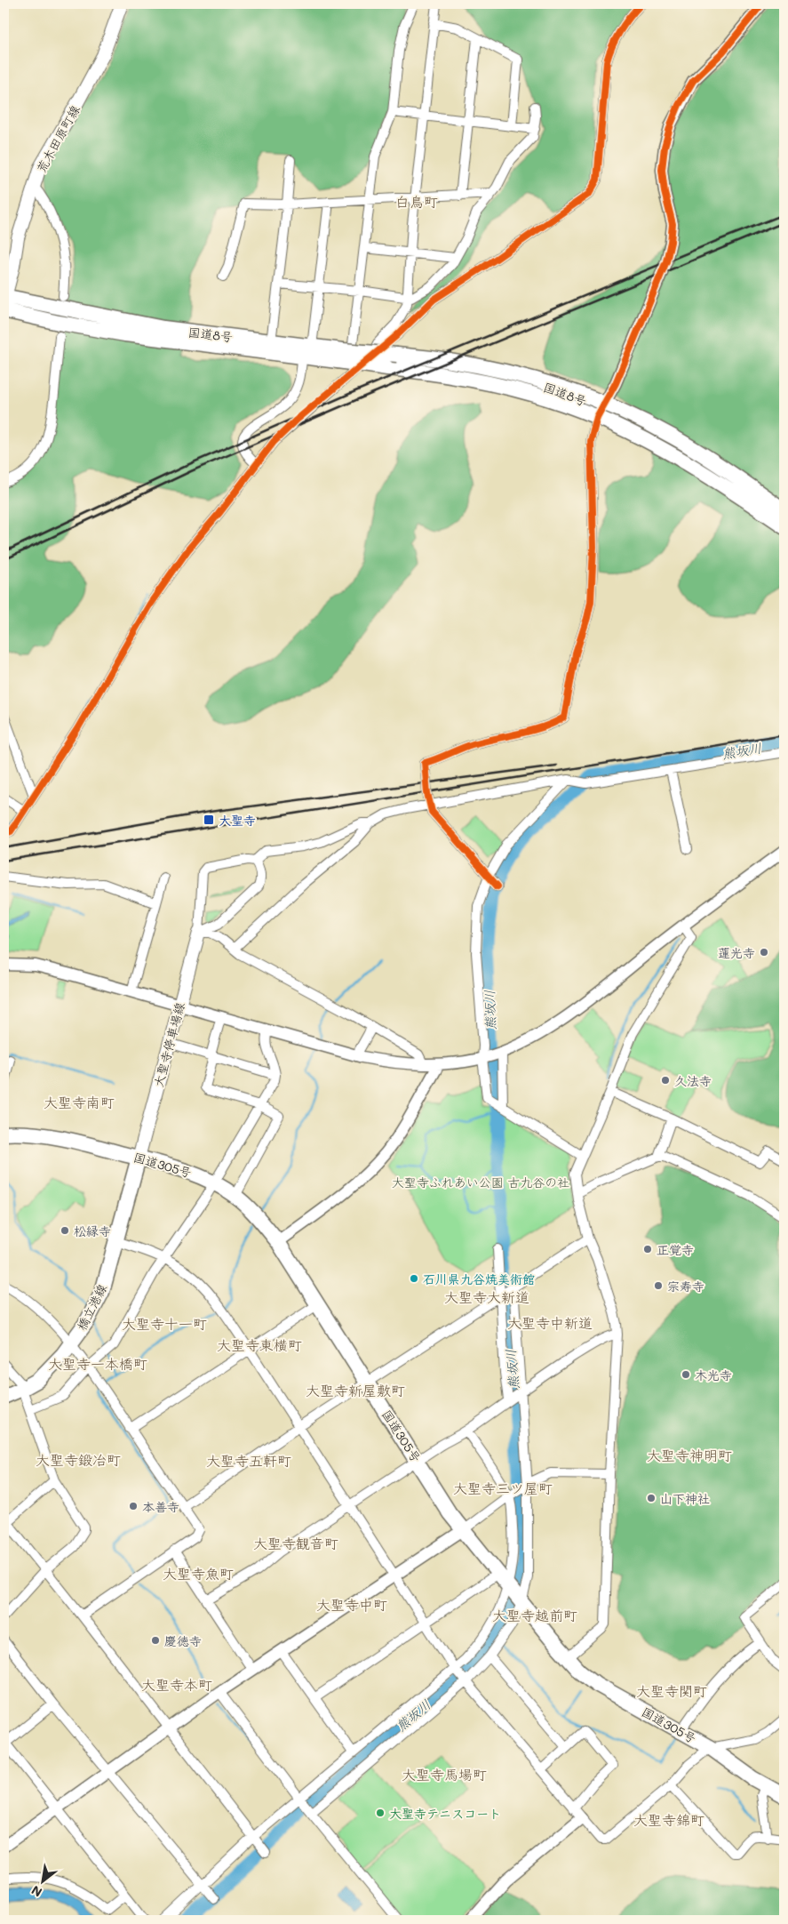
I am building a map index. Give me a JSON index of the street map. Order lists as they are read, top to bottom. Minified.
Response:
{"streets":{"main road":["荒木田原町線","国道8号","大聖寺停車場線","国道305号","橋立港線"]},"crossings":[["荒木田原町線","国道8号"],["大聖寺停車場線","国道305号"],["大聖寺停車場線","橋立港線"],["国道305号","橋立港線"]],"districts":["白鳥町","大聖寺南町","大聖寺大新道","大聖寺中新道","大聖寺十一町","大聖寺東横町","大聖寺一本橋町","大聖寺新屋敷町","大聖寺神明町","大聖寺鍛冶町","大聖寺五軒町","大聖寺三ツ屋町","大聖寺観音町","大聖寺魚町","大聖寺中町","大聖寺越前町","大聖寺本町","大聖寺関町","大聖寺馬場町","大聖寺錦町"],"water":["熊坂川"],"parks":["大聖寺ふれあい公園 古九谷の社"],"places":{"transit":["大聖寺"],"other":["蓮光寺","久法寺","松縁寺","正覚寺","石川県九谷焼美術館","宗寿寺","木光寺","山下神社","本善寺","慶徳寺","大聖寺テニスコート"]},"north":"bottom left"}
